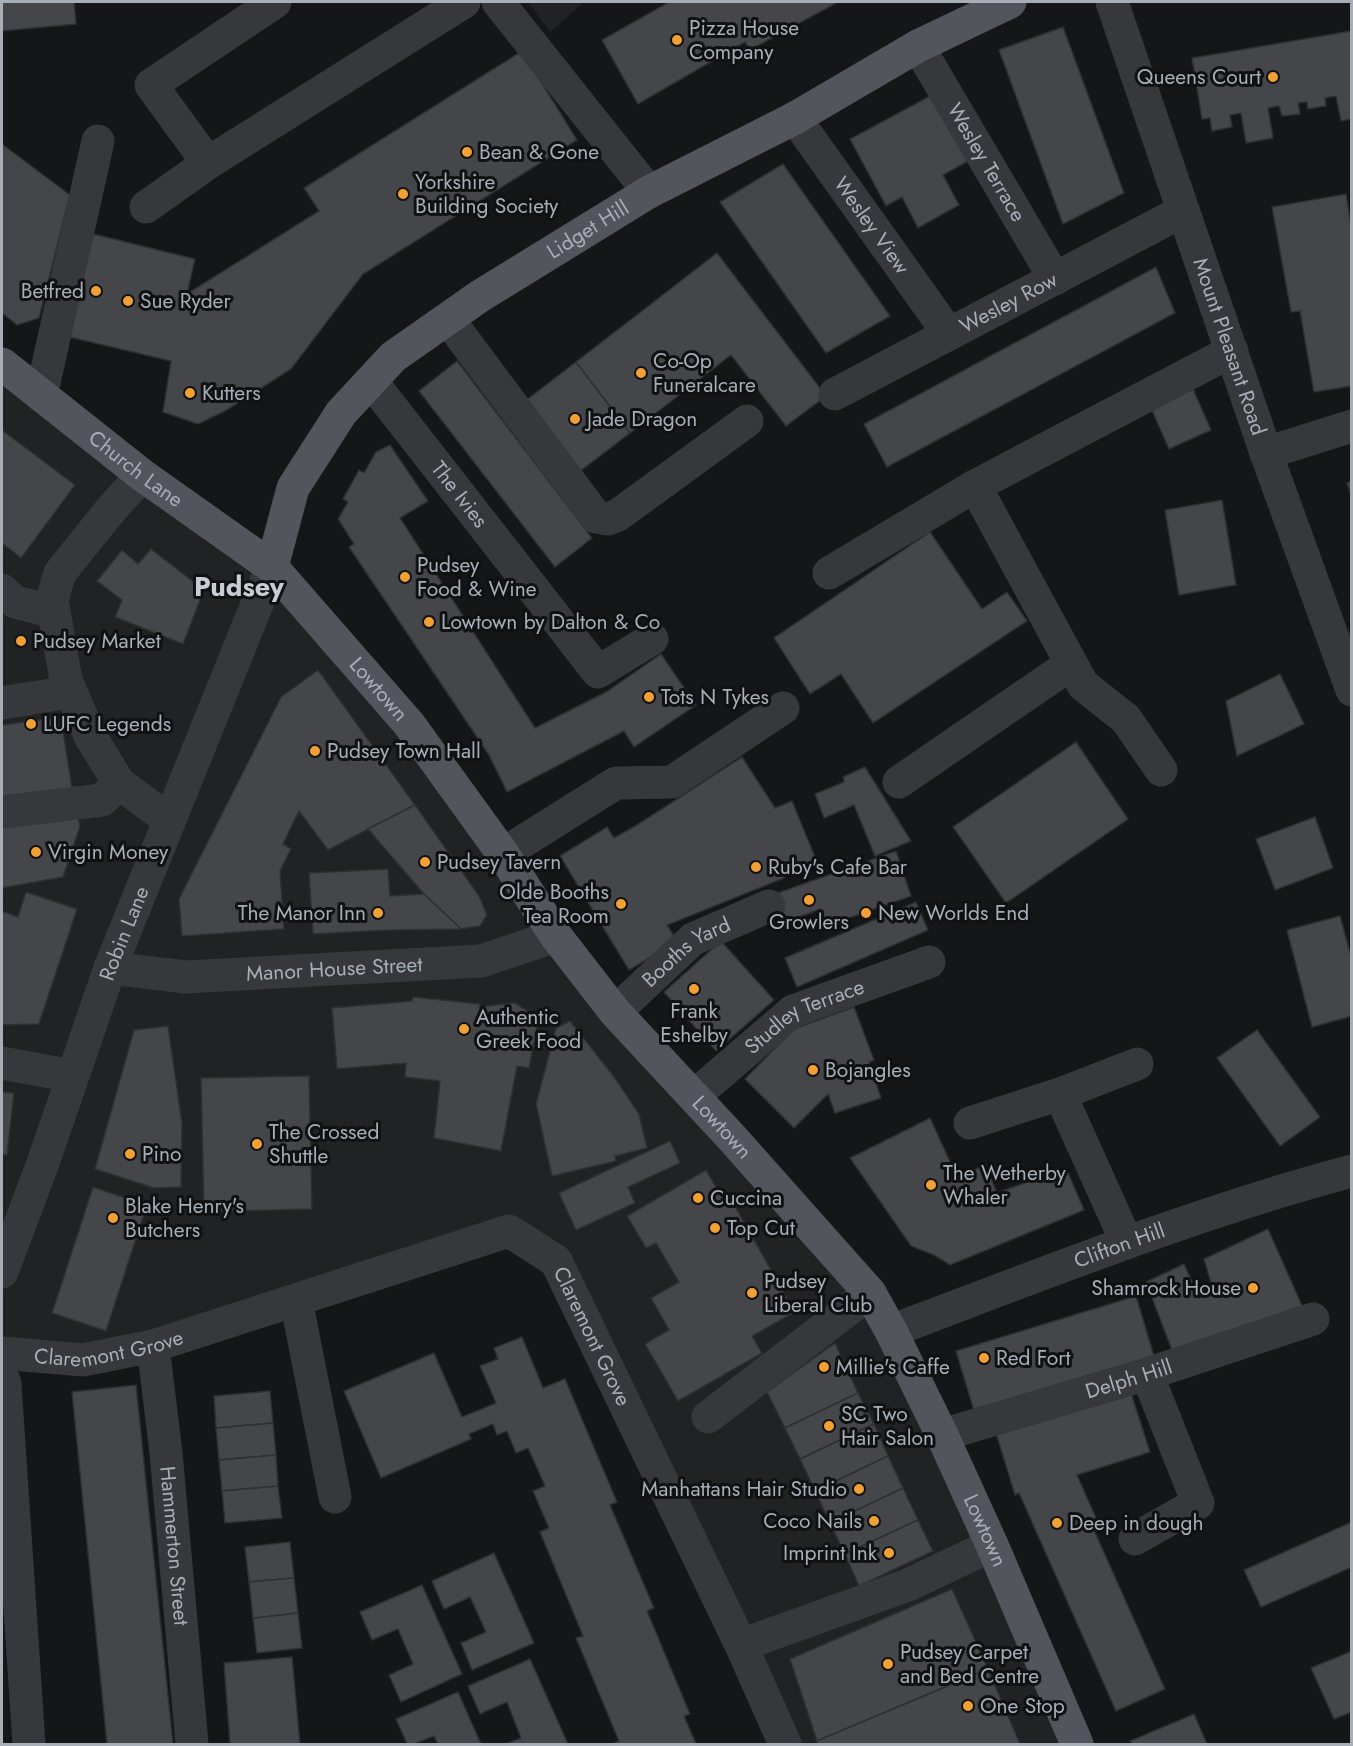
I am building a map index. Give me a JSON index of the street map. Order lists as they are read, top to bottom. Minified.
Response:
{"streets":{"main road":["Lidget Hill","Church Lane","Lowtown"],"street":["Wesley Terrace","Wesley View","Wesley Row","Mount Pleasant Road","The Ivies","Robin Lane","Booths Yard","Manor House Street","Studley Terrace","Clifton Hill","Claremont Grove","Delph Hill","Hammerton Street"]},"crossings":[["Wesley Terrace","Lidget Hill"],["Wesley Terrace","Wesley Row"],["Wesley View","Lidget Hill"],["Wesley View","Wesley Row"],["Lidget Hill","Church Lane"],["Lidget Hill","The Ivies"],["Lidget Hill","Lowtown"],["Lidget Hill","Robin Lane"],["Wesley Row","Mount Pleasant Road"],["Church Lane","Lowtown"],["Church Lane","Robin Lane"],["Lowtown","Robin Lane"],["Lowtown","Booths Yard"],["Lowtown","Manor House Street"],["Lowtown","Studley Terrace"],["Lowtown","Clifton Hill"],["Lowtown","Delph Hill"],["Robin Lane","Manor House Street"],["Claremont Grove","Hammerton Street"]],"districts":["Pudsey"],"places":["Pizza House Company","Queens Court","Bean & Gone","Yorkshire Building Society","Betfred","Sue Ryder","Co-Op Funeralcare","Kutters","Jade Dragon","Pudsey Food & Wine","Lowtown by Dalton & Co","Pudsey Market","Tots N Tykes","LUFC Legends","Pudsey Town Hall","Virgin Money","Pudsey Tavern","Ruby's Cafe Bar","Growlers","Olde Booths Tea Room","The Manor Inn","New Worlds End","Frank Eshelby","Authentic Greek Food","Bojangles","The Crossed Shuttle","Pino","The Wetherby Whaler","Cuccina","Blake Henry's Butchers","Top Cut","Shamrock House","Pudsey Liberal Club","Red Fort","Millie's Caffe","SC Two Hair Salon","Manhattans Hair Studio","Coco Nails","Deep in dough","Imprint Ink","Pudsey Carpet and Bed Centre","One Stop"]}
